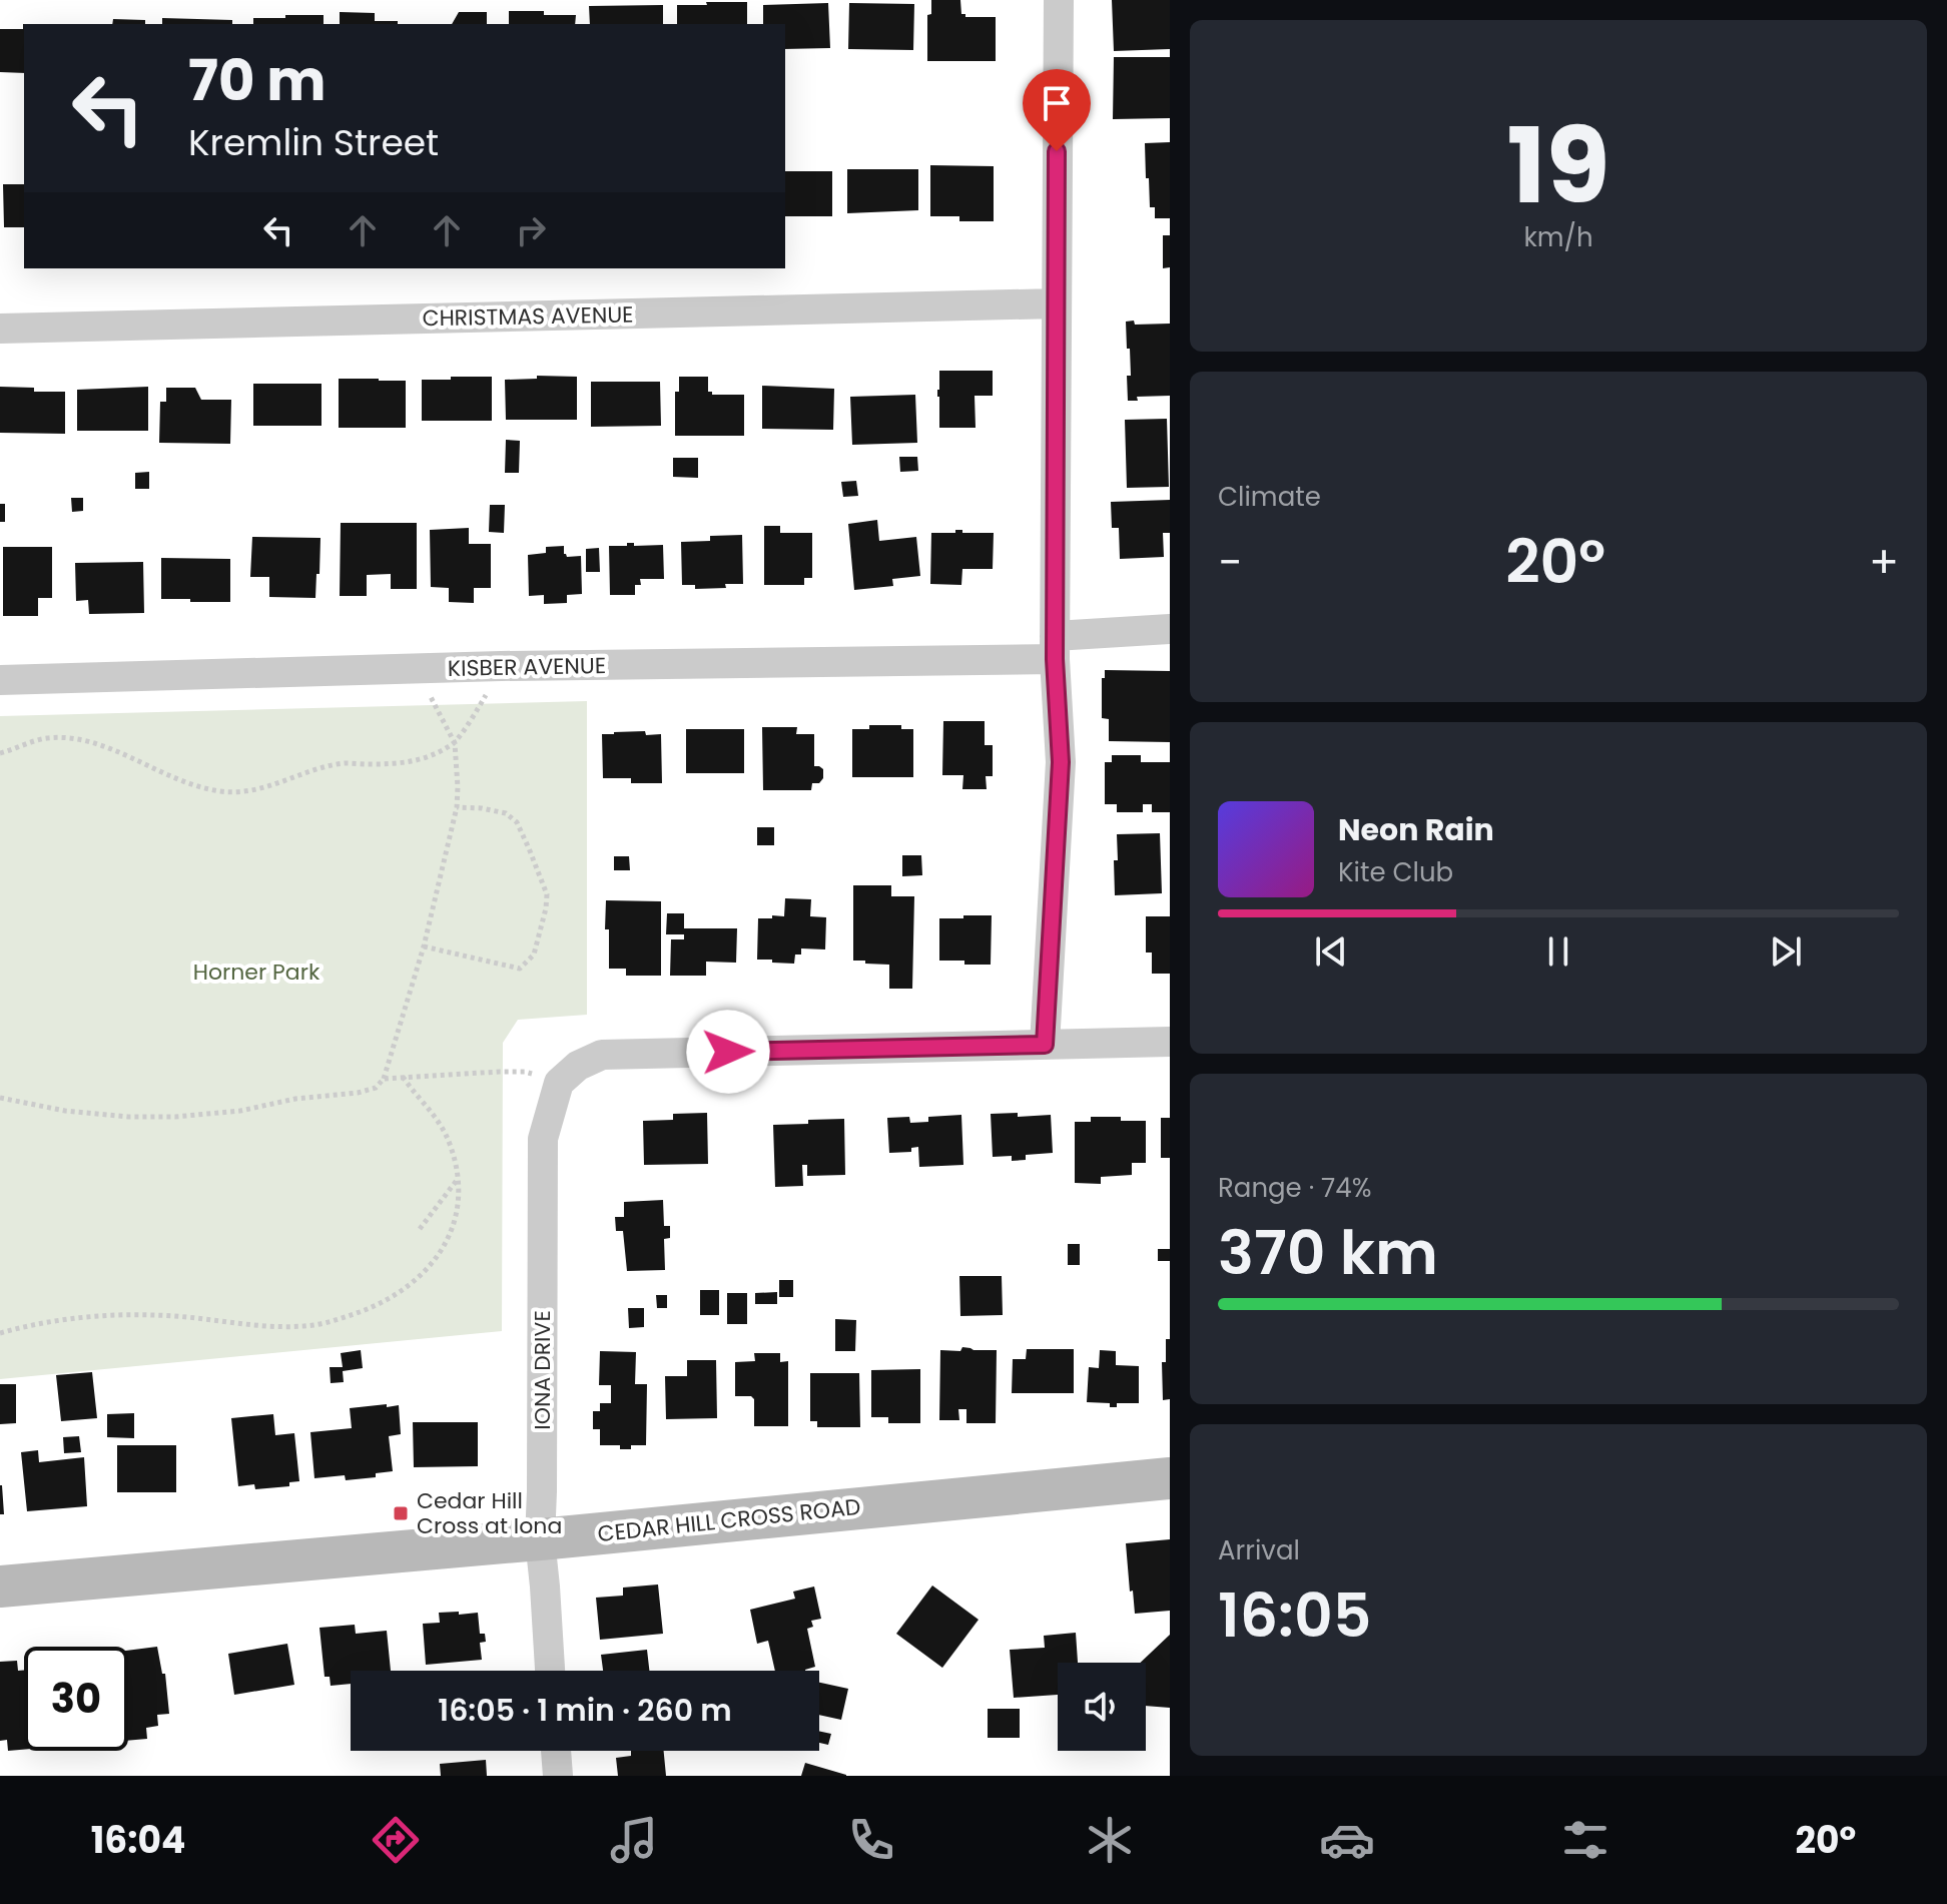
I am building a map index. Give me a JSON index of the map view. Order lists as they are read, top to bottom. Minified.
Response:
{"streets":{"main road":["CEDAR HILL CROSS ROAD"],"street":["CHRISTMAS AVENUE","KISBER AVENUE","IONA DRIVE"]},"crossings":[["IONA DRIVE","CEDAR HILL CROSS ROAD"]],"parks":["Horner Park"],"places":{"transit":["Cedar Hill Cross at Iona"]},"page":{"tile":[["19","km/h"],"Climate",["Range · 74%","370 km"],["Arrival","16:05"]],"turn":["70 m","Kremlin Street"],"heat":["−","20°","+"],"song":["Neon Rain","Kite Club"],"limit":"30","trip":"16:05 · 1 min · 260 m","tabs":["16:04","20°"]}}
